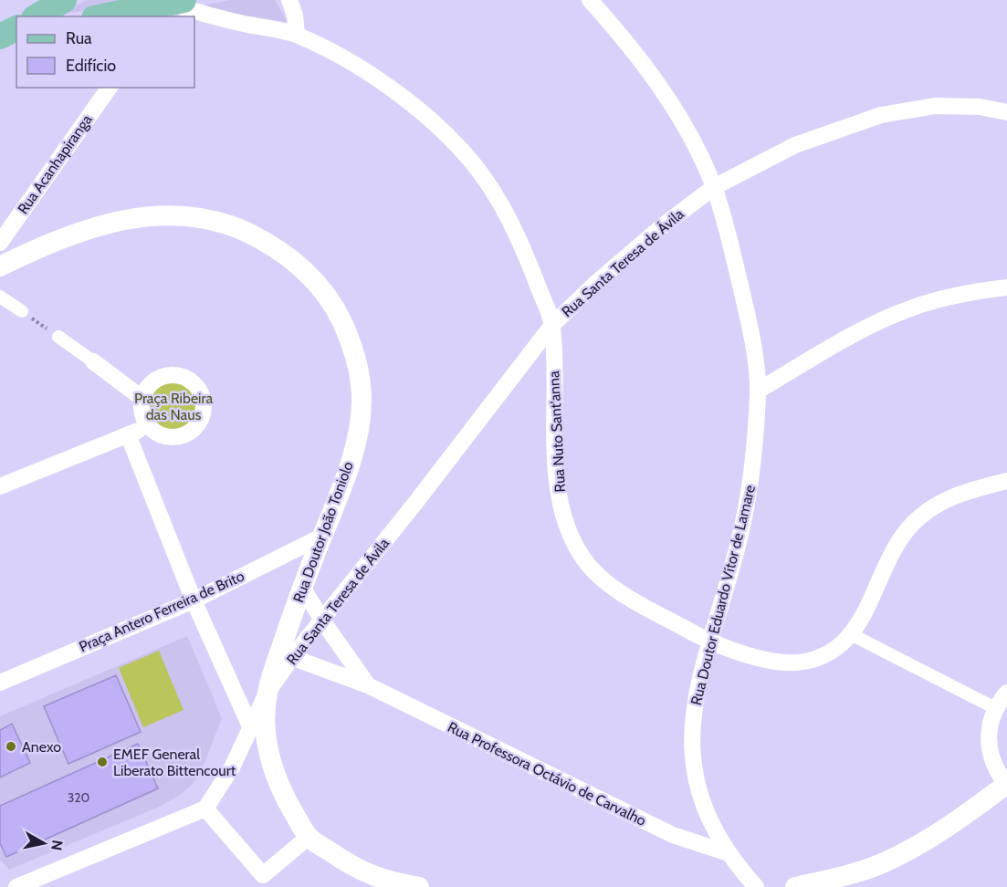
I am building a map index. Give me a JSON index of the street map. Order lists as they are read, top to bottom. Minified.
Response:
{"streets":{"street":["Rua Acanhapiranga","Rua Santa Teresa de Ávila","Rua Nuto Sant'anna","Rua Doutor João Toniolo","Rua Doutor Eduardo Vítor de Lamare","Praça Antero Ferreira de Brito","Rua Professora Octávio de Carvalho"]},"crossings":[["Rua Santa Teresa de Ávila","Rua Nuto Sant'anna"],["Rua Santa Teresa de Ávila","Rua Doutor João Toniolo"],["Rua Santa Teresa de Ávila","Rua Doutor Eduardo Vítor de Lamare"],["Rua Santa Teresa de Ávila","Rua Professora Octávio de Carvalho"],["Rua Nuto Sant'anna","Rua Doutor Eduardo Vítor de Lamare"],["Rua Doutor João Toniolo","Praça Antero Ferreira de Brito"],["Rua Doutor João Toniolo","Rua Professora Octávio de Carvalho"],["Rua Doutor Eduardo Vítor de Lamare","Rua Professora Octávio de Carvalho"]],"parks":["Praça Ribeira das Naus"],"places":["Anexo","EMEF General Liberato Bittencourt"],"house_numbers":["320"],"legend":["Rua","Edifício"],"north":"right"}
